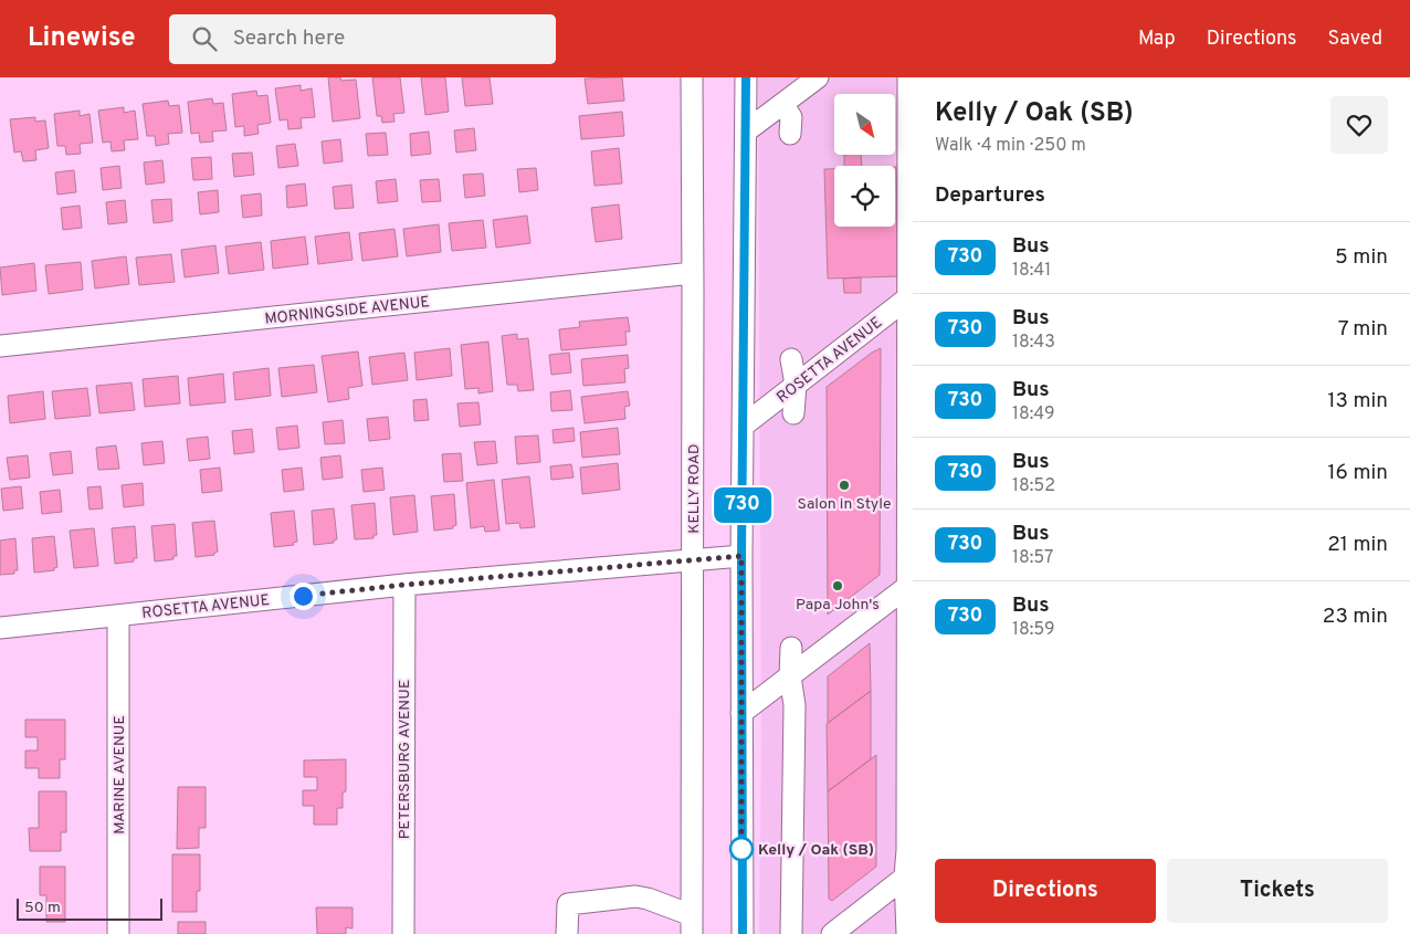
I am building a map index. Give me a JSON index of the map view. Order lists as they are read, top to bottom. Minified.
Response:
{"streets":{"street":["MORNINGSIDE AVENUE","ROSETTA AVENUE","KELLY ROAD","PETERSBURG AVENUE","MARINE AVENUE"]},"crossings":[["MORNINGSIDE AVENUE","KELLY ROAD"],["ROSETTA AVENUE","KELLY ROAD"],["ROSETTA AVENUE","PETERSBURG AVENUE"],["ROSETTA AVENUE","MARINE AVENUE"]],"places":["Salon in Style","Papa John's","Kelly / Oak (SB)"],"lines":["bus line 730"],"scale_bar":"50 m","north":"bottom right","page":{"header":"Linewise","search":"Search here","nav":["Map","Directions","Saved"],"on_map":"730","heading":[["Kelly / Oak (SB)","Walk · 4 min · 250 m"],"Departures"],"list":[{"mark":"730","name":"Bus","note":"18:41","value":"5 min"},{"mark":"730","name":"Bus","note":"18:43","value":"7 min"},{"mark":"730","name":"Bus","note":"18:49","value":"13 min"},{"mark":"730","name":"Bus","note":"18:52","value":"16 min"},{"mark":"730","name":"Bus","note":"18:57","value":"21 min"},{"mark":"730","name":"Bus","note":"18:59","value":"23 min"}],"buttons":["Directions","Tickets"],"scale":"50 m"}}
